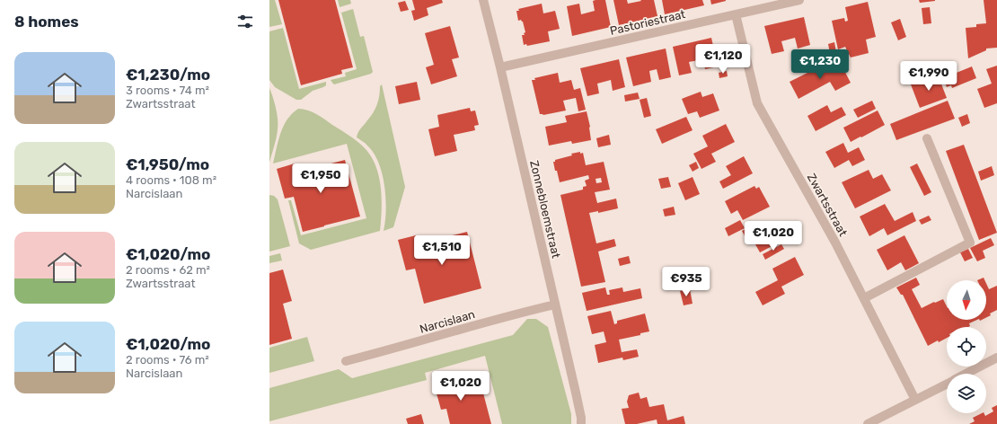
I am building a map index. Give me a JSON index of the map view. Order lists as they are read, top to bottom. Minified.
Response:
{"streets":{"street":["Pastoriestraat","Zwartsstraat","Zonnebloemstraat","Narcislaan"]},"crossings":[["Pastoriestraat","Zwartsstraat"],["Pastoriestraat","Zonnebloemstraat"],["Zonnebloemstraat","Narcislaan"]],"north":"bottom","page":{"heading":"8 homes","list":[{"name":"€1,230/mo","note":"3 rooms · 74 m² · Zwartsstraat"},{"name":"€1,950/mo","note":"4 rooms · 108 m² · Narcislaan"},{"name":"€1,020/mo","note":"2 rooms · 62 m² · Zwartsstraat"},{"name":"€1,020/mo","note":"2 rooms · 76 m² · Narcislaan"}],"price":["€1,120","€1,230","€1,990","€1,950","€1,020","€1,510","€935","€1,020"]}}
